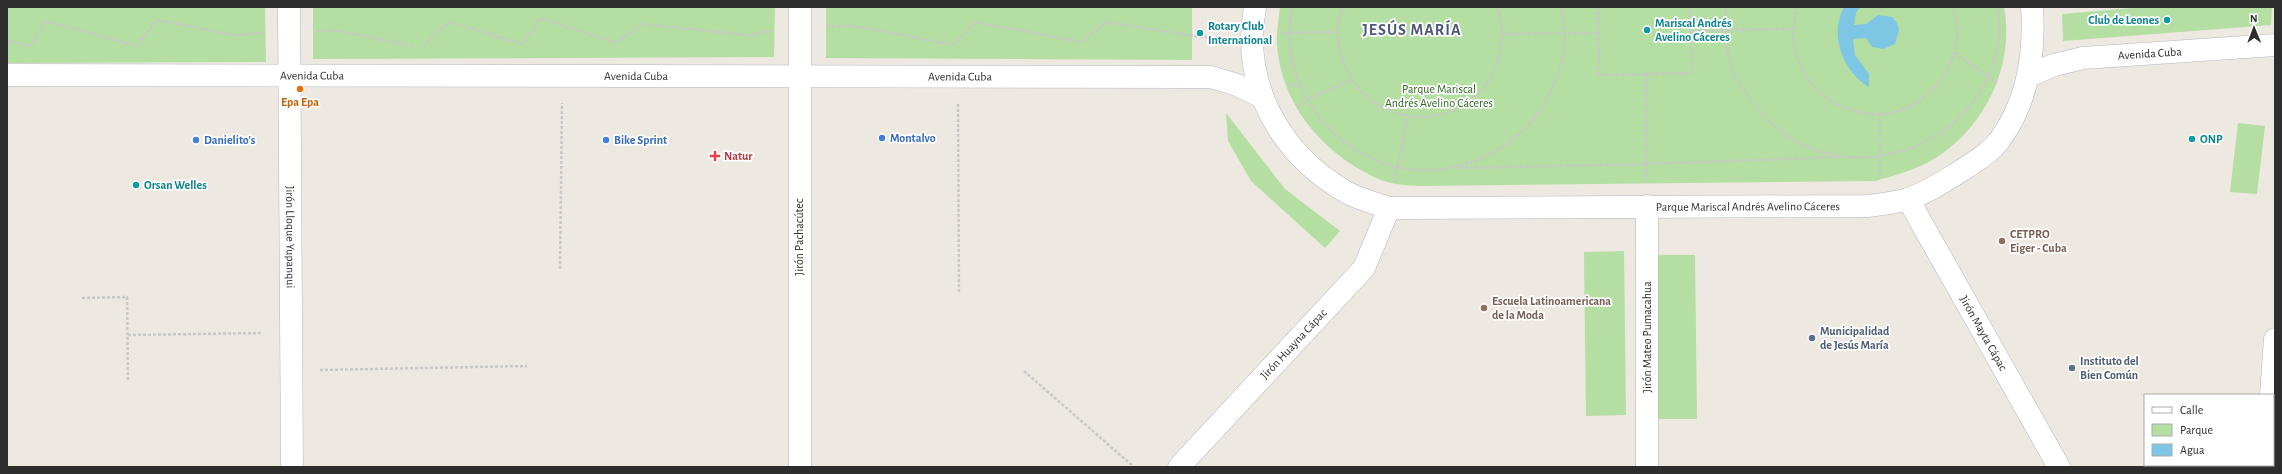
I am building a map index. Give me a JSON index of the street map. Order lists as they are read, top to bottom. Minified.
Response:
{"streets":{"main road":["Avenida Cuba","Parque Mariscal Andrés Avelino Cáceres","Jirón Lloque Yupanqui","Jirón Pachacútec","Jirón Mayta Cápac","Jirón Mateo Pumacahua","Jirón Huayna Cápac"]},"crossings":[["Avenida Cuba","Parque Mariscal Andrés Avelino Cáceres"],["Avenida Cuba","Jirón Lloque Yupanqui"],["Avenida Cuba","Jirón Pachacútec"],["Parque Mariscal Andrés Avelino Cáceres","Jirón Mayta Cápac"],["Parque Mariscal Andrés Avelino Cáceres","Jirón Mateo Pumacahua"],["Parque Mariscal Andrés Avelino Cáceres","Jirón Huayna Cápac"]],"districts":["JESÚS MARÍA"],"parks":["Parque Mariscal Andrés Avelino Cáceres"],"places":{"other":["Club de Leones","Mariscal Andrés Avelino Cáceres","Rotary Club International","Epa Epa","Montalvo","ONP","Danielito's","Bike Sprint","Orsan Welles","CETPRO Eiger - Cuba","Escuela Latinoamericana de la Moda","Municipalidad de Jesús María","Instituto del Bien Común"],"health":["Natur"]},"legend":["Calle","Parque","Agua"],"north":"top"}
